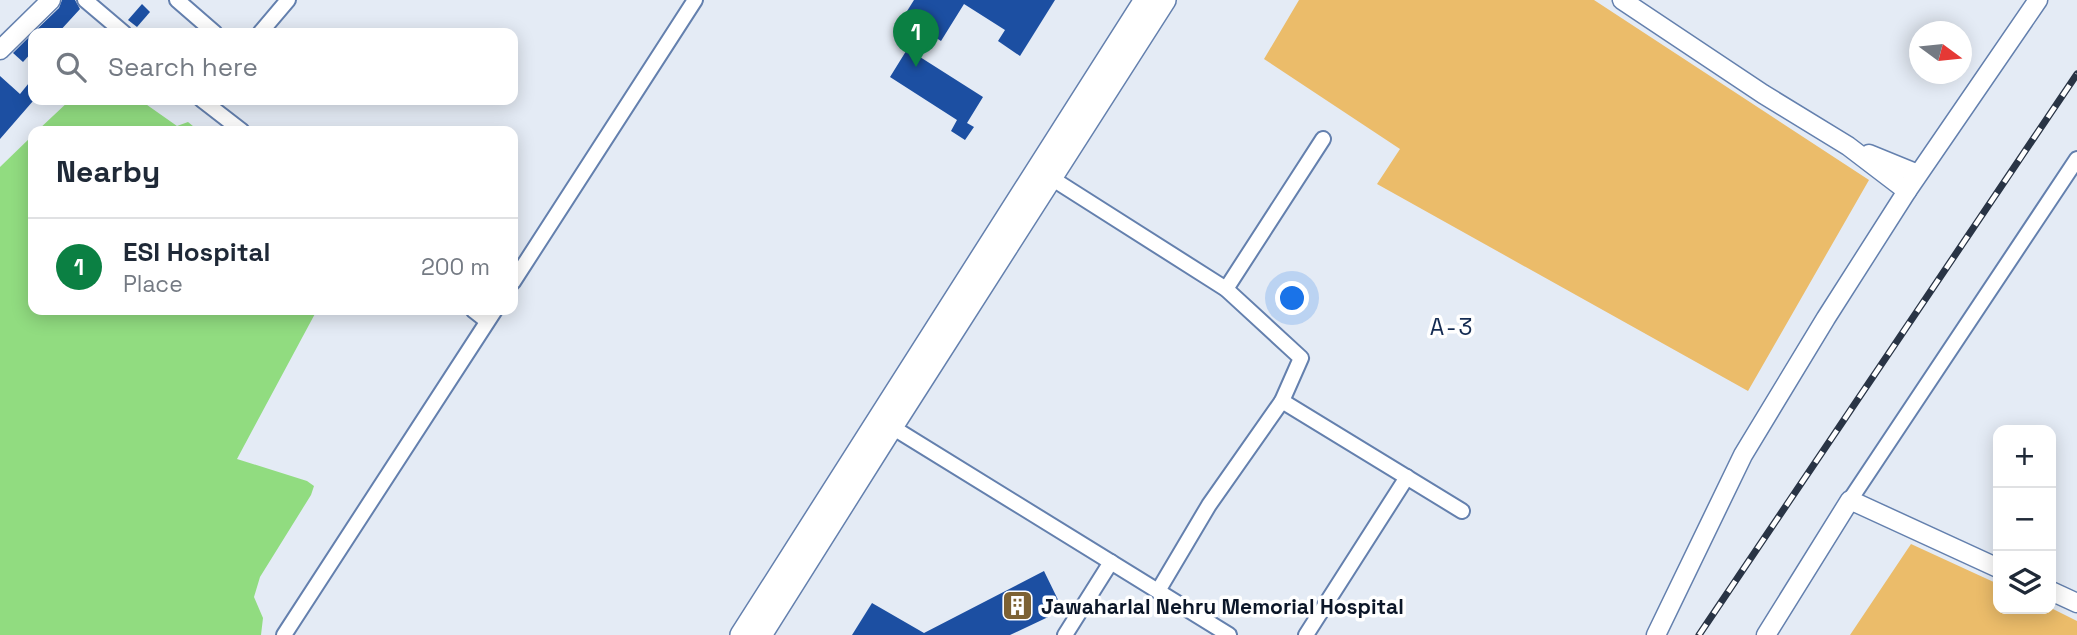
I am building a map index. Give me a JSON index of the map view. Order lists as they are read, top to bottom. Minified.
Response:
{"districts":["A-3"],"places":{"building":["Jawaharlal Nehru Memorial Hospital"]},"north":"right","page":{"pins":"1","search":"Search here","heading":"Nearby","list":[{"mark":"1","name":"ESI Hospital","note":"Place","value":"200 m"}],"map_buttons":["+","−"]}}
